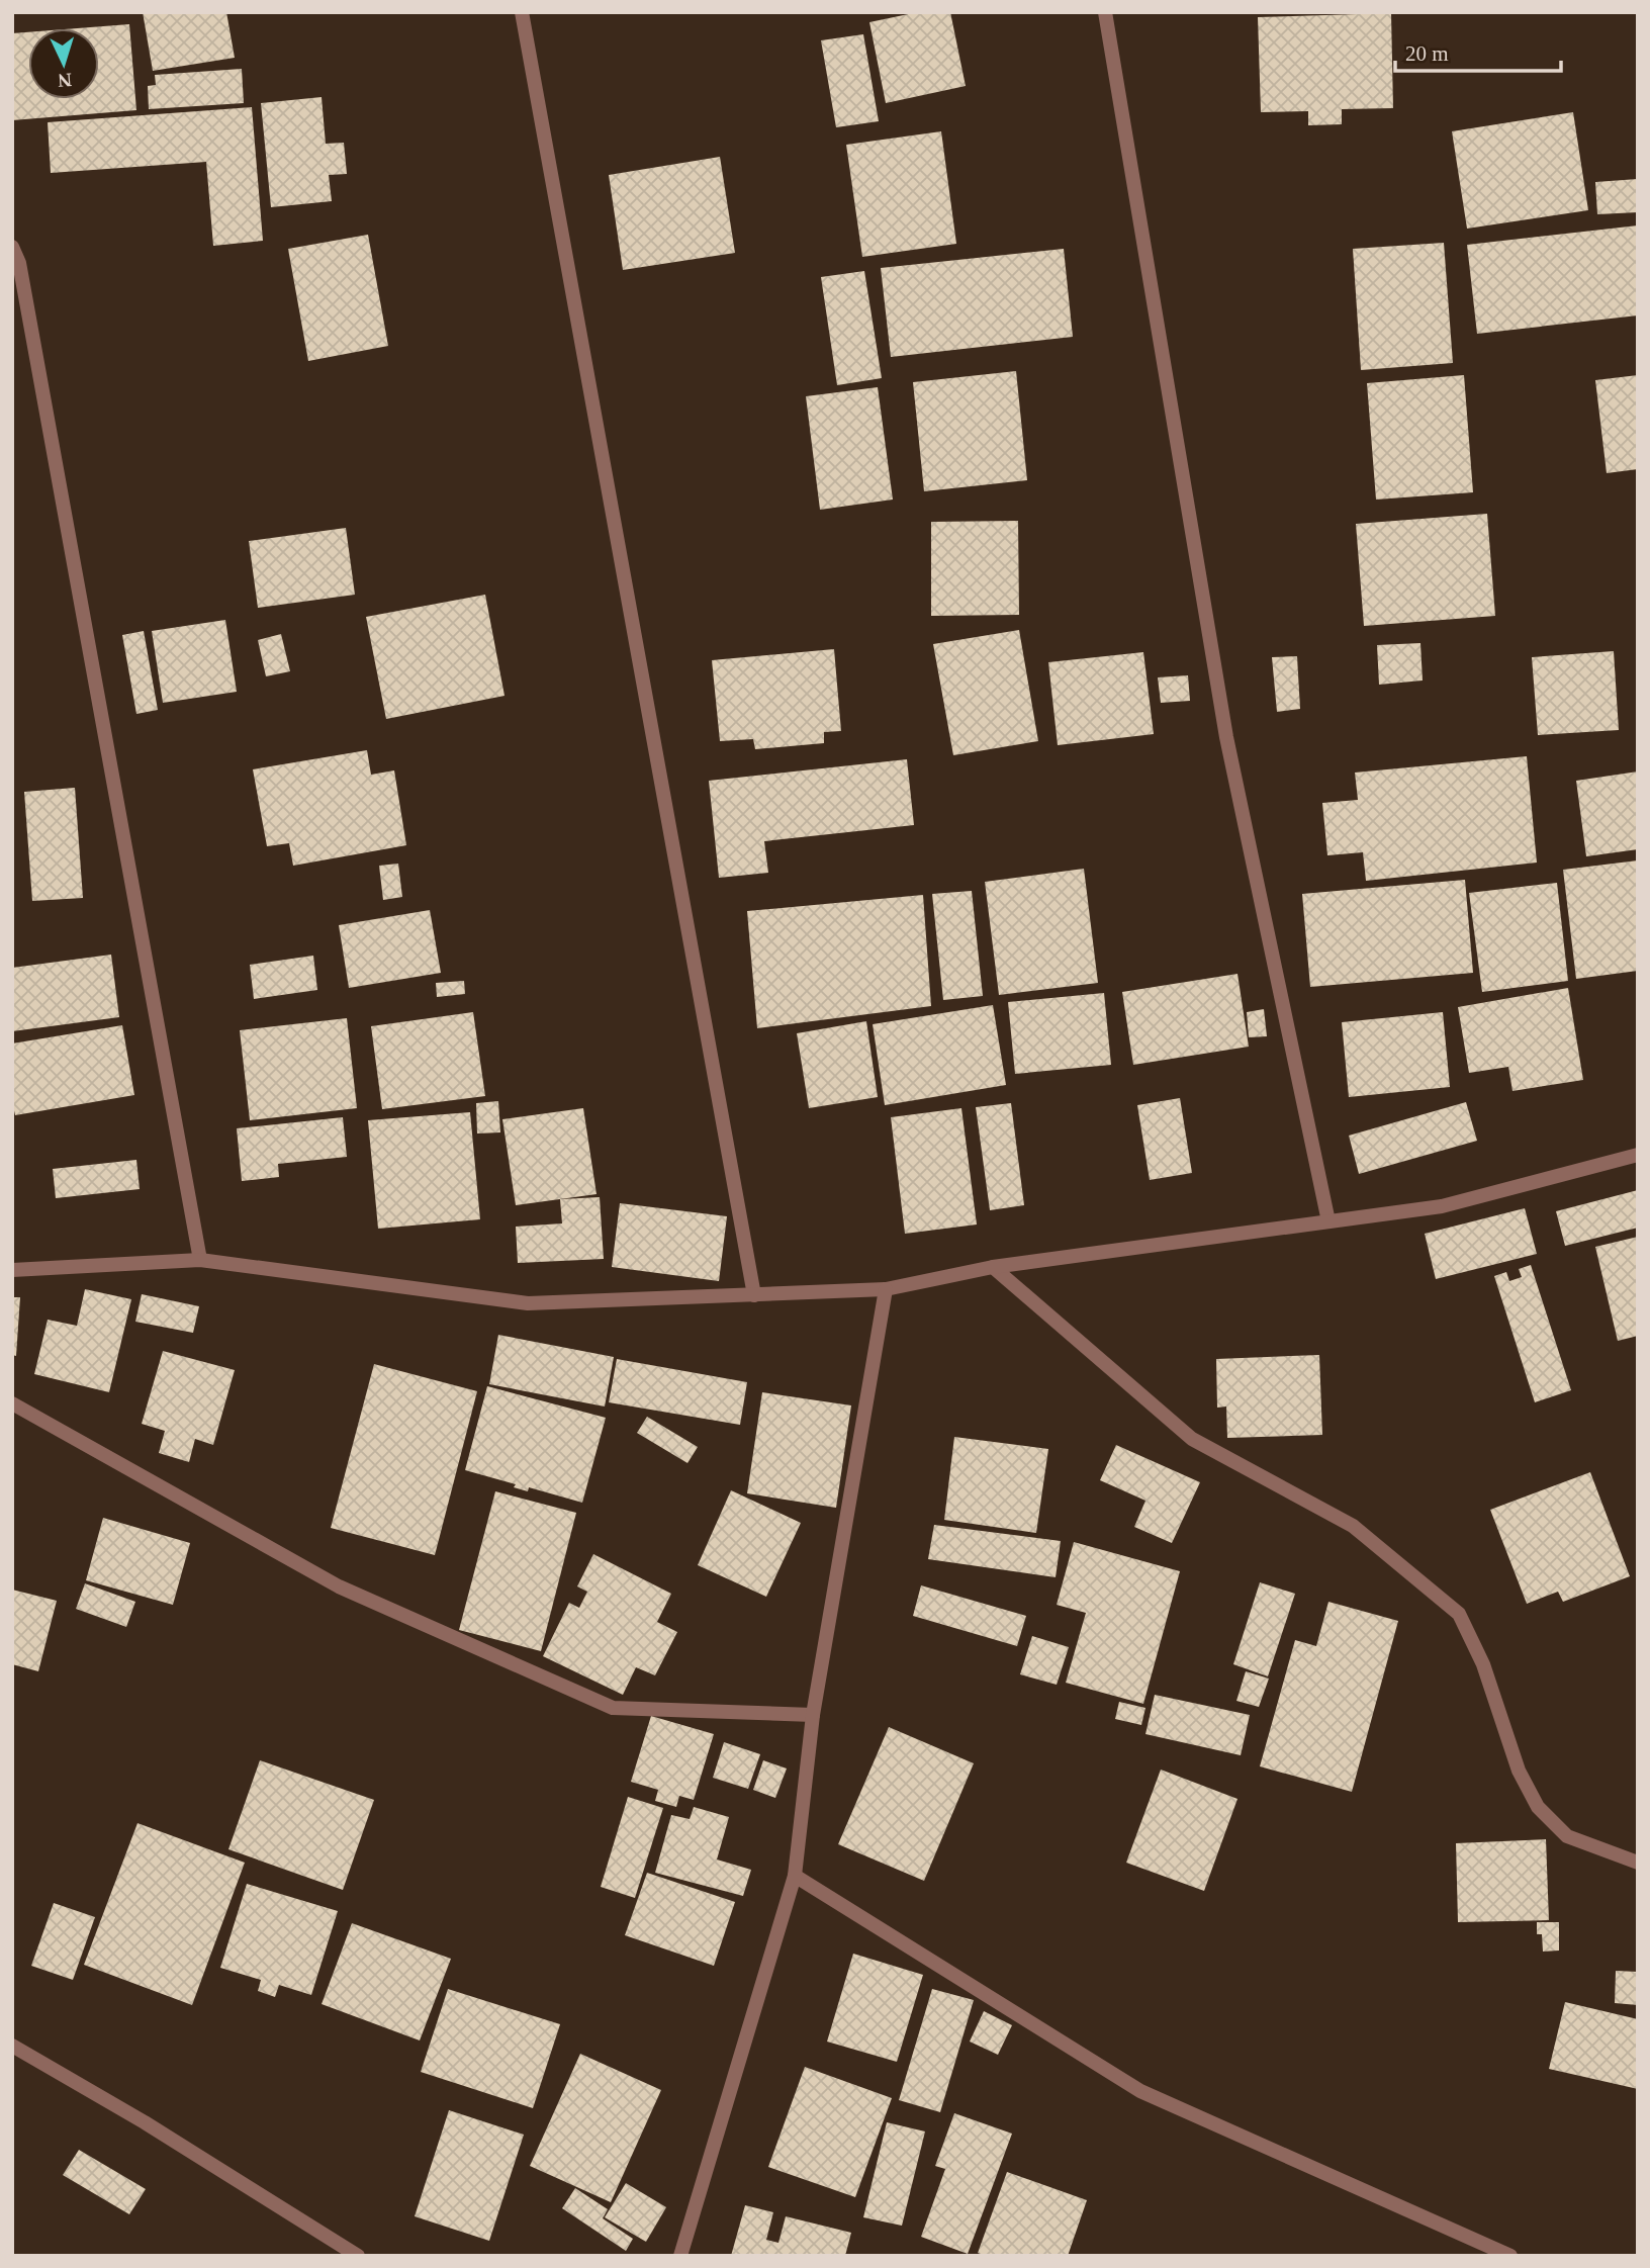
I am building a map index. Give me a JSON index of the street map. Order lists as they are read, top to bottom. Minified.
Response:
{"scale_bar":"20 m","north":"bottom"}
